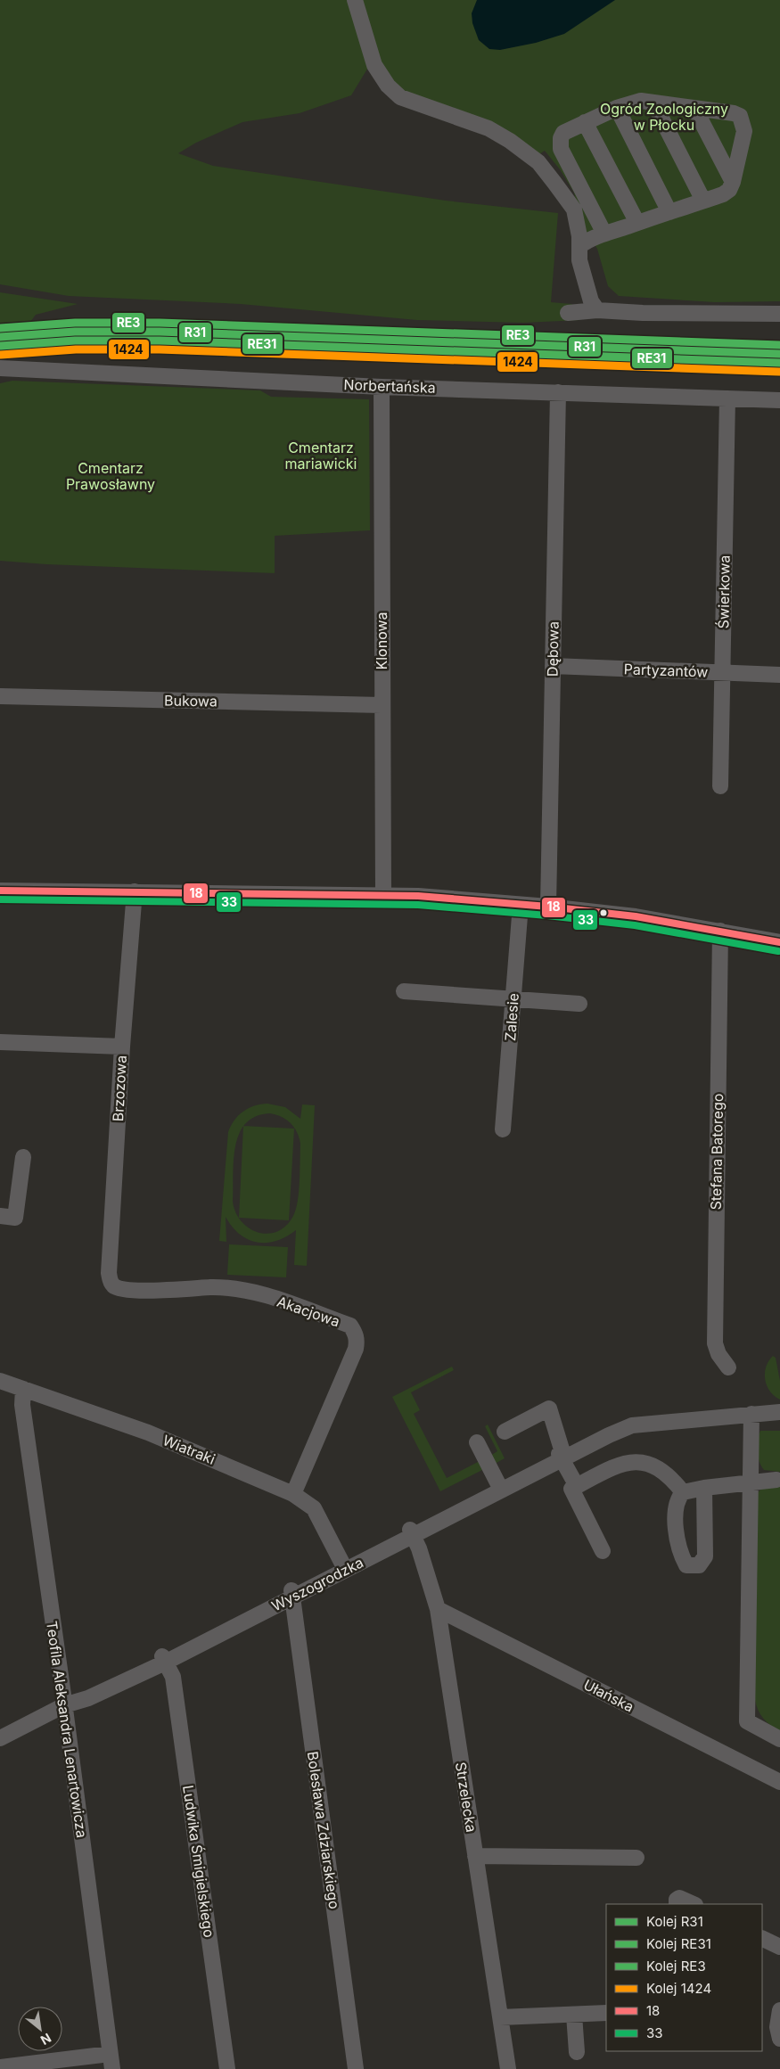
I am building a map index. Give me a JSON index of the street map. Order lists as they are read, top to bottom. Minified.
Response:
{"streets":{"street":["Norbertańska","Świerkowa","Klonowa","Dębowa","Partyzantów","Bukowa","Zalesie","Brzozowa","Stefana Batorego","Akacjowa","Wiatraki","Wyszogrodzka","Ułańska","Teofila Aleksandra Lenartowicza","Strzelecka","Bolesława Zdziarskiego","Ludwika Śmigielskiego"]},"crossings":[["Norbertańska","Świerkowa"],["Norbertańska","Klonowa"],["Norbertańska","Dębowa"],["Świerkowa","Partyzantów"],["Klonowa","Bukowa"],["Dębowa","Partyzantów"],["Brzozowa","Akacjowa"],["Akacjowa","Wiatraki"],["Wiatraki","Teofila Aleksandra Lenartowicza"],["Wyszogrodzka","Teofila Aleksandra Lenartowicza"],["Wyszogrodzka","Strzelecka"],["Wyszogrodzka","Bolesława Zdziarskiego"],["Wyszogrodzka","Ludwika Śmigielskiego"],["Ułańska","Strzelecka"]],"parks":["Ogród Zoologiczny w Płocku","Cmentarz mariawicki","Cmentarz Prawosławny"],"lines":["rail line RE3","rail line R31","rail line RE31","rail line 1424","transit line 18","transit line 33"],"legend":["Kolej R31","Kolej RE31","Kolej RE3","Kolej 1424","18","33"],"north":"bottom right"}
